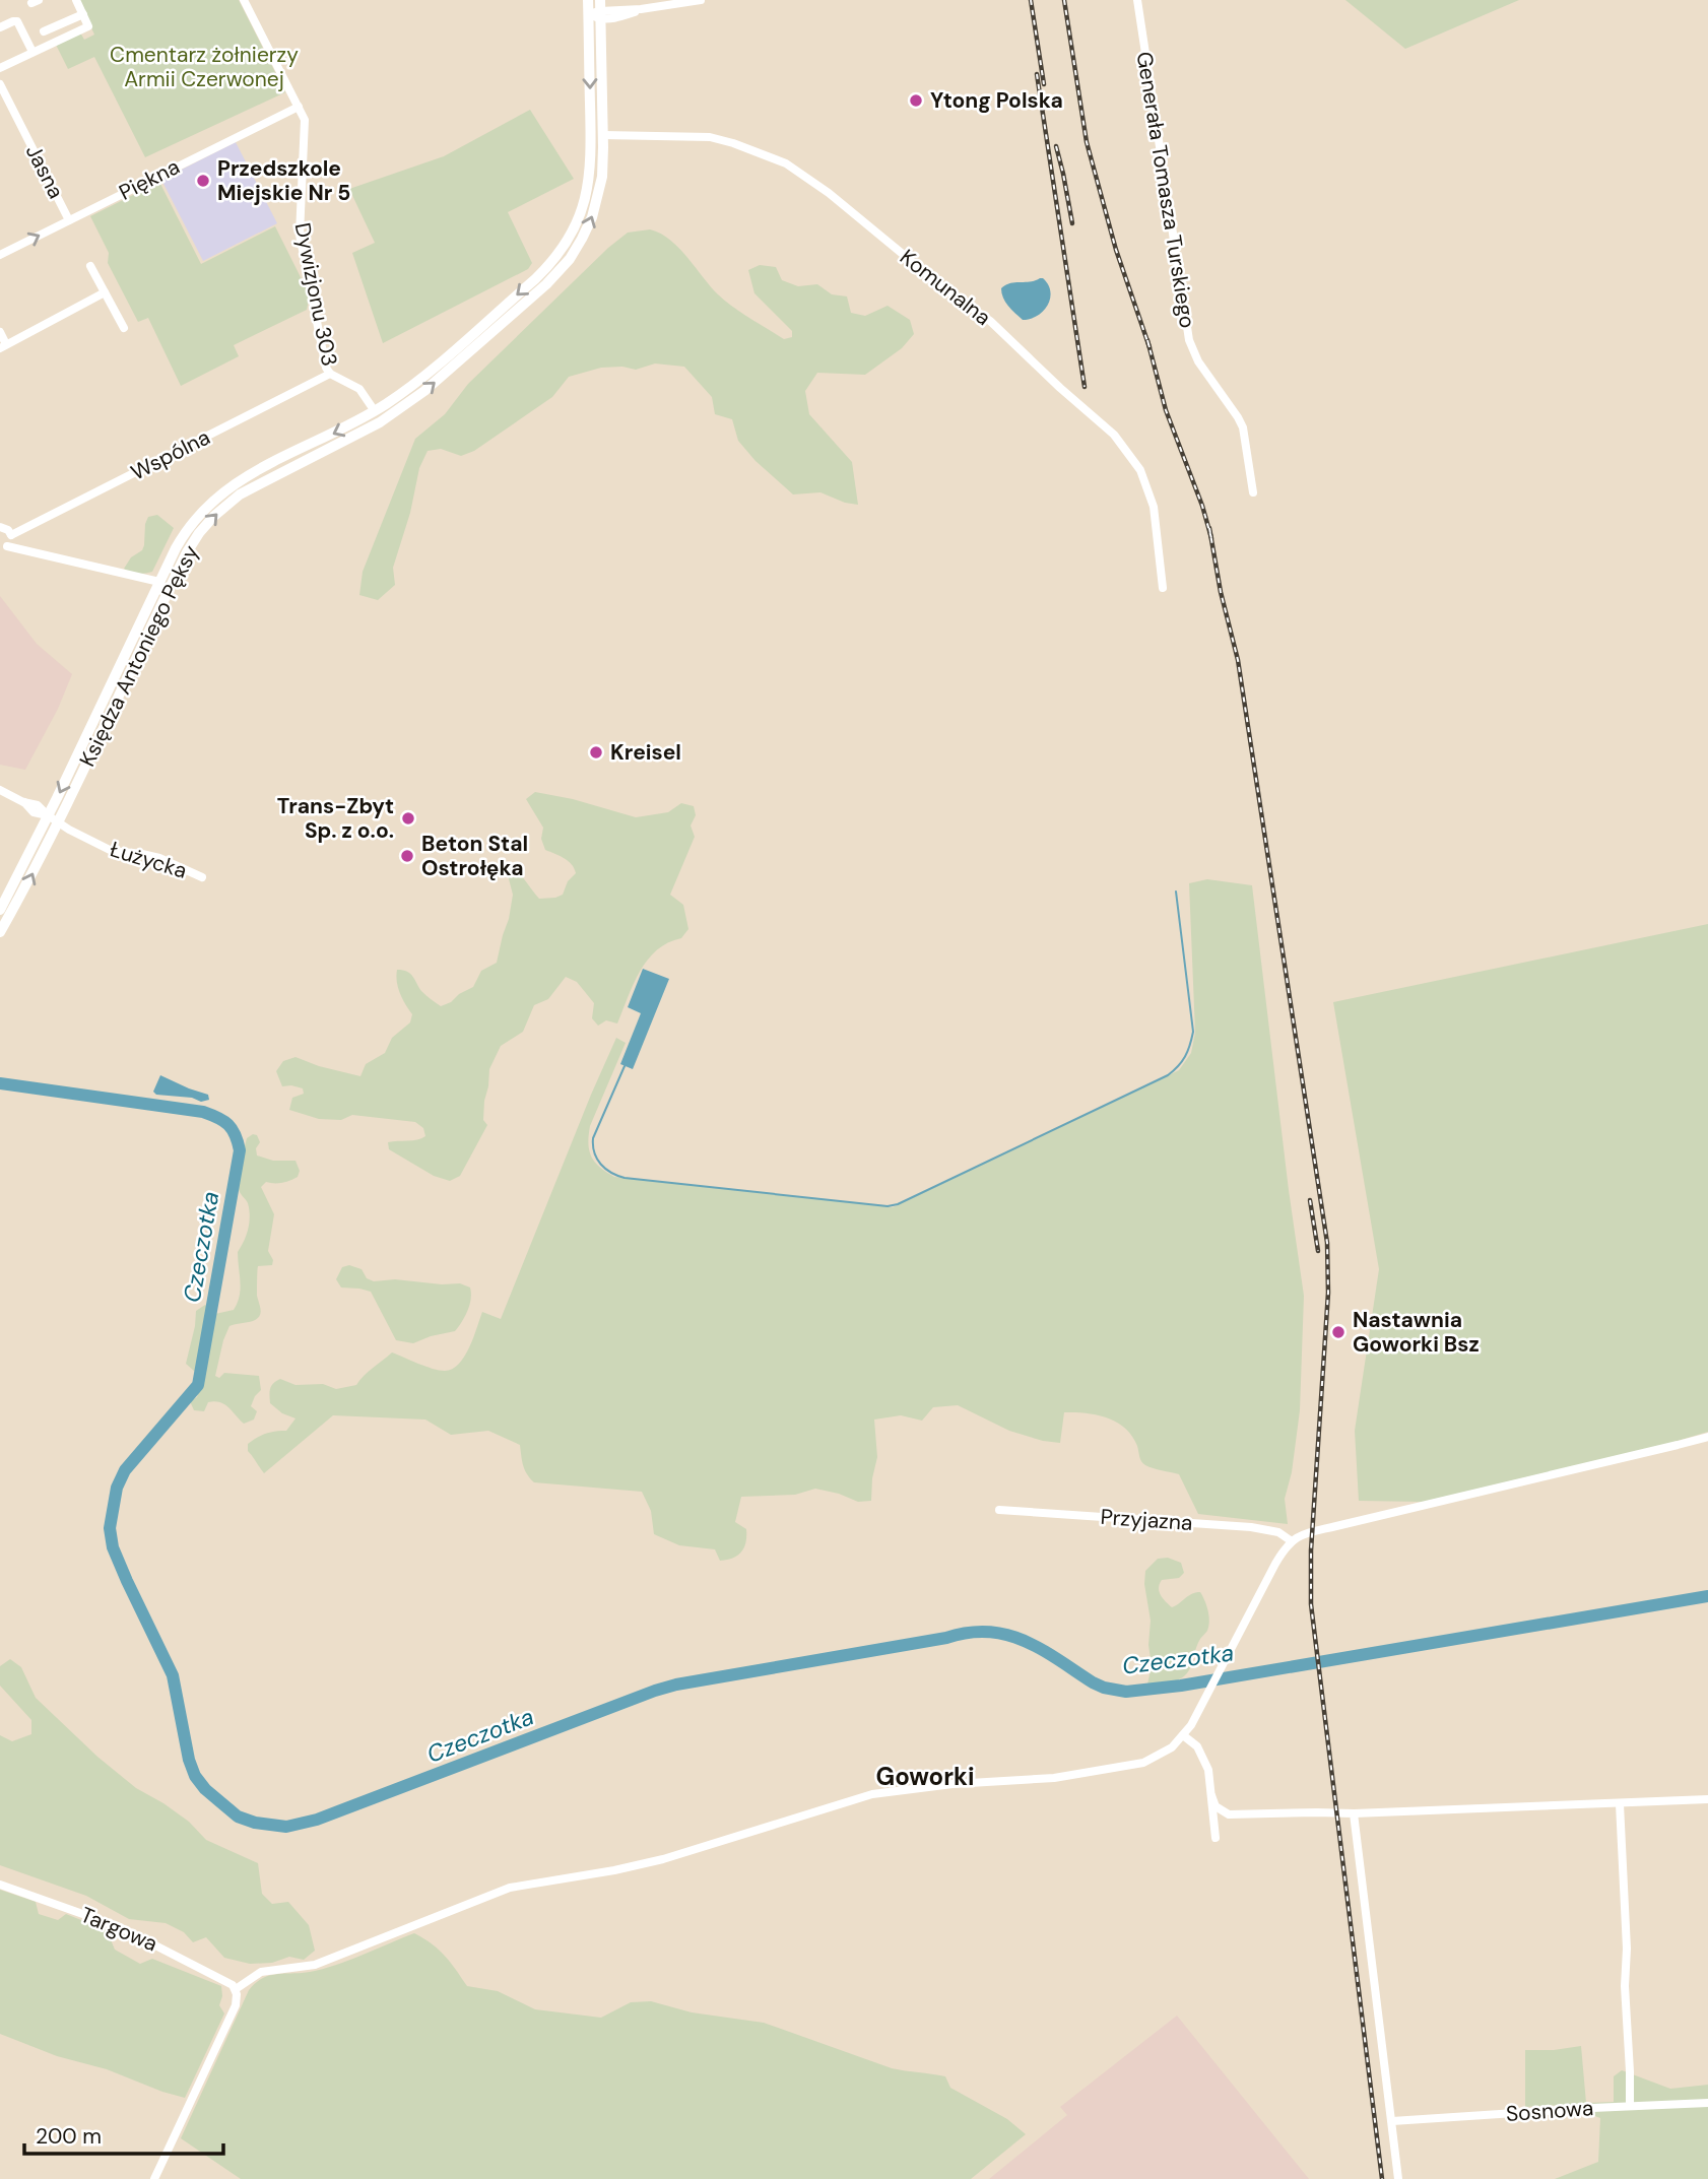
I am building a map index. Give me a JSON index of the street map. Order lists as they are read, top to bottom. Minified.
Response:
{"streets":{"main road":["Księdza Antoniego Pęksy"],"street":["Jasna","Piękna","Generała Tomasza Turskiego","Komunalna","Dywizjonu 303","Wspólna","Łużycka","Przyjazna","Targowa","Sosnowa"]},"crossings":[["Jasna","Piękna"],["Piękna","Dywizjonu 303"],["Komunalna","Księdza Antoniego Pęksy"],["Dywizjonu 303","Wspólna"],["Dywizjonu 303","Księdza Antoniego Pęksy"],["Księdza Antoniego Pęksy","Łużycka"]],"districts":["Goworki"],"water":["Czeczotka"],"parks":["Cmentarz żołnierzy Armii Czerwonej"],"places":["Ytong Polska","Przedszkole Miejskie Nr 5","Kreisel","Trans-Zbyt Sp. z o.o.","Beton Stal Ostrołęka","Nastawnia Goworki Bsz"],"scale_bar":"200 m"}
